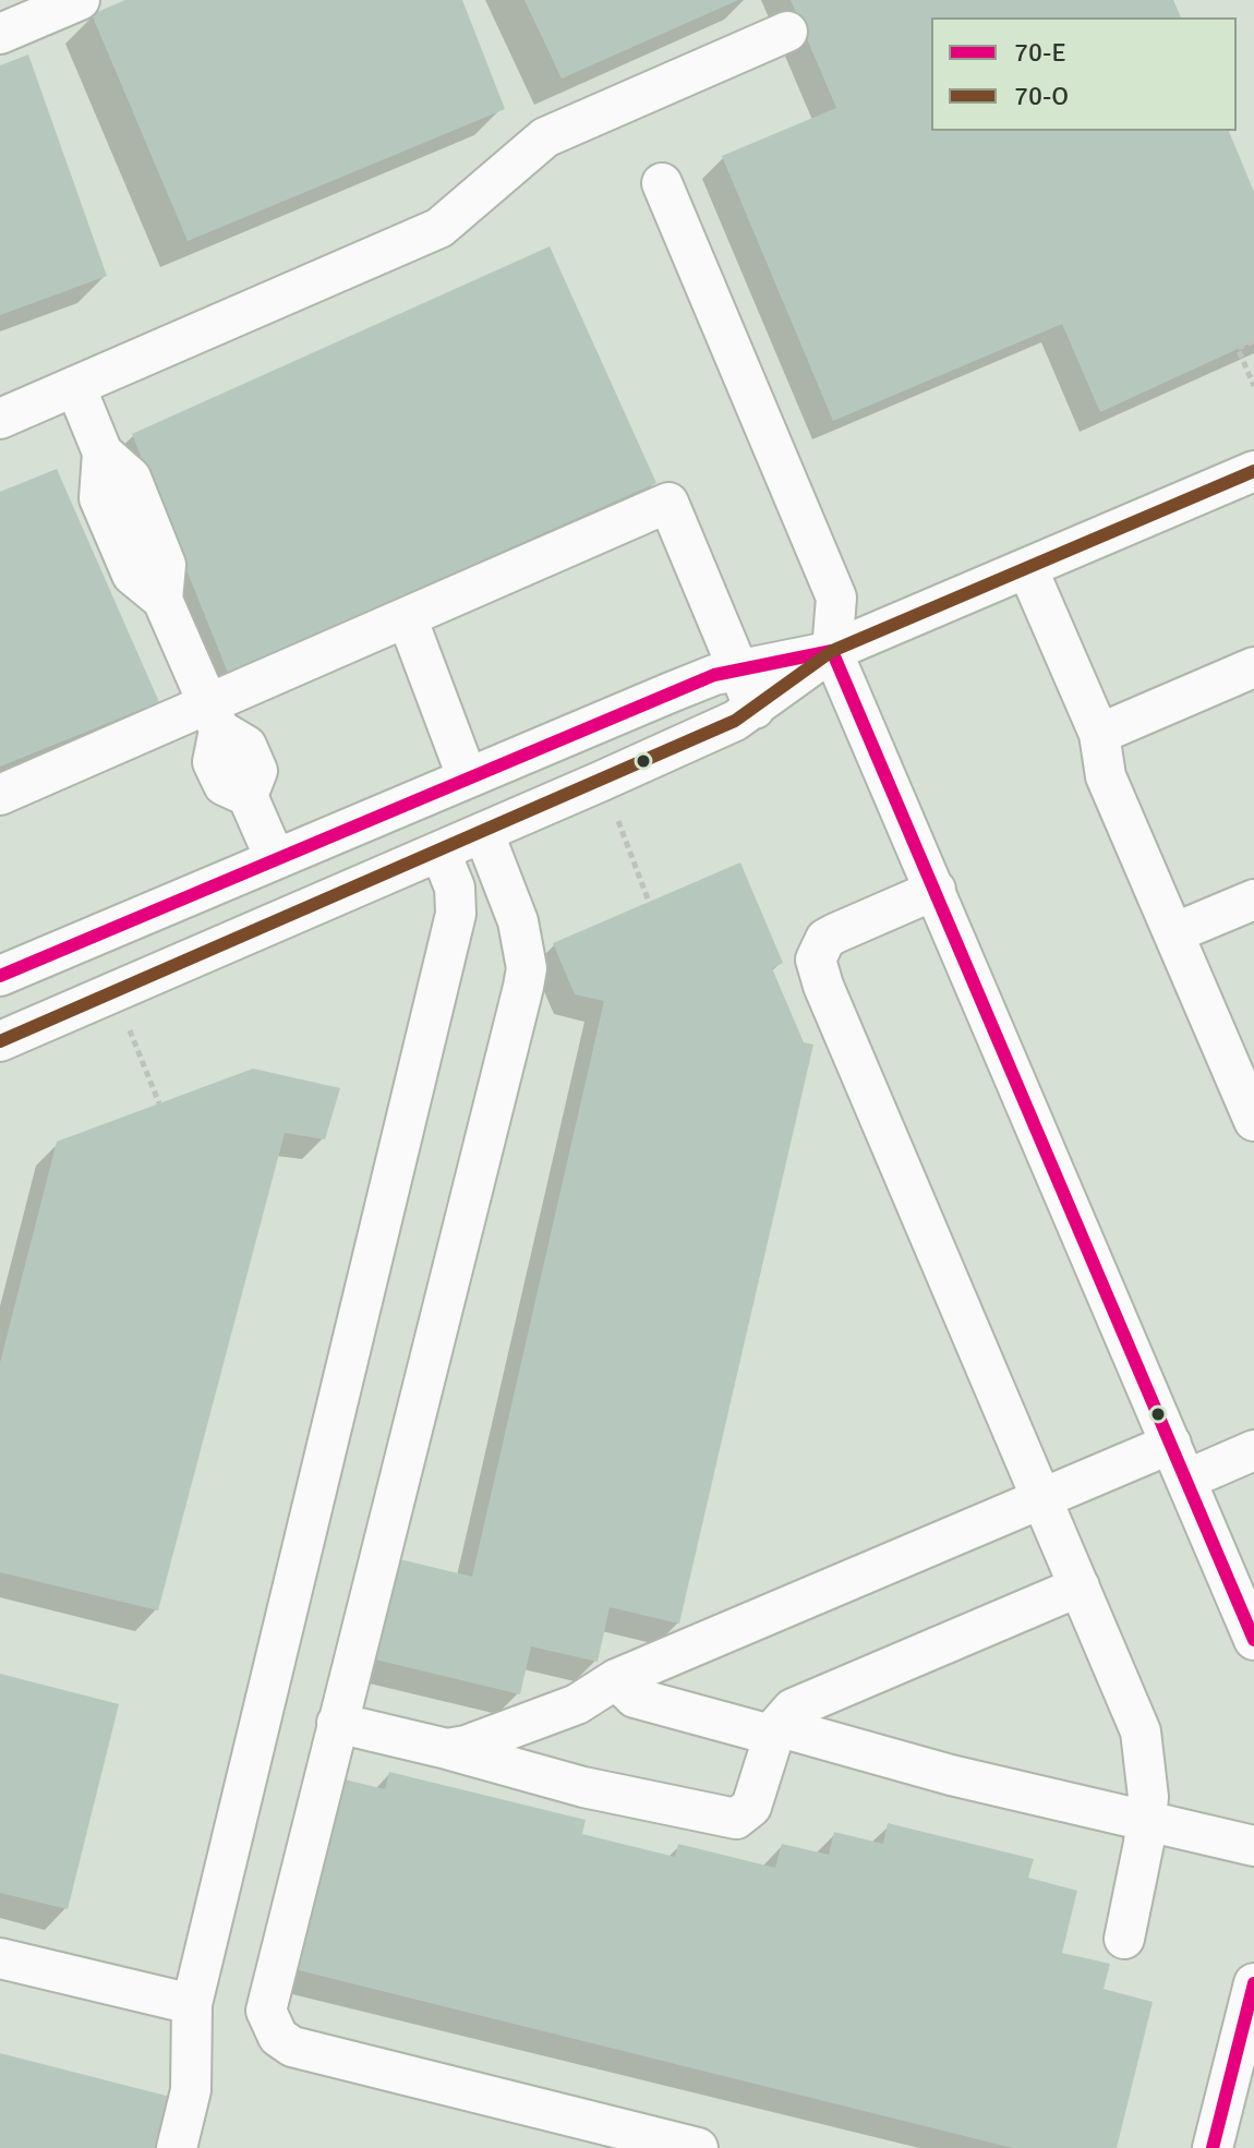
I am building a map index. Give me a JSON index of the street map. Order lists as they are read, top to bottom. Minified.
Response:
{"lines":["transit line 70-O","transit line 70-E"],"legend":["70-E","70-O"]}
